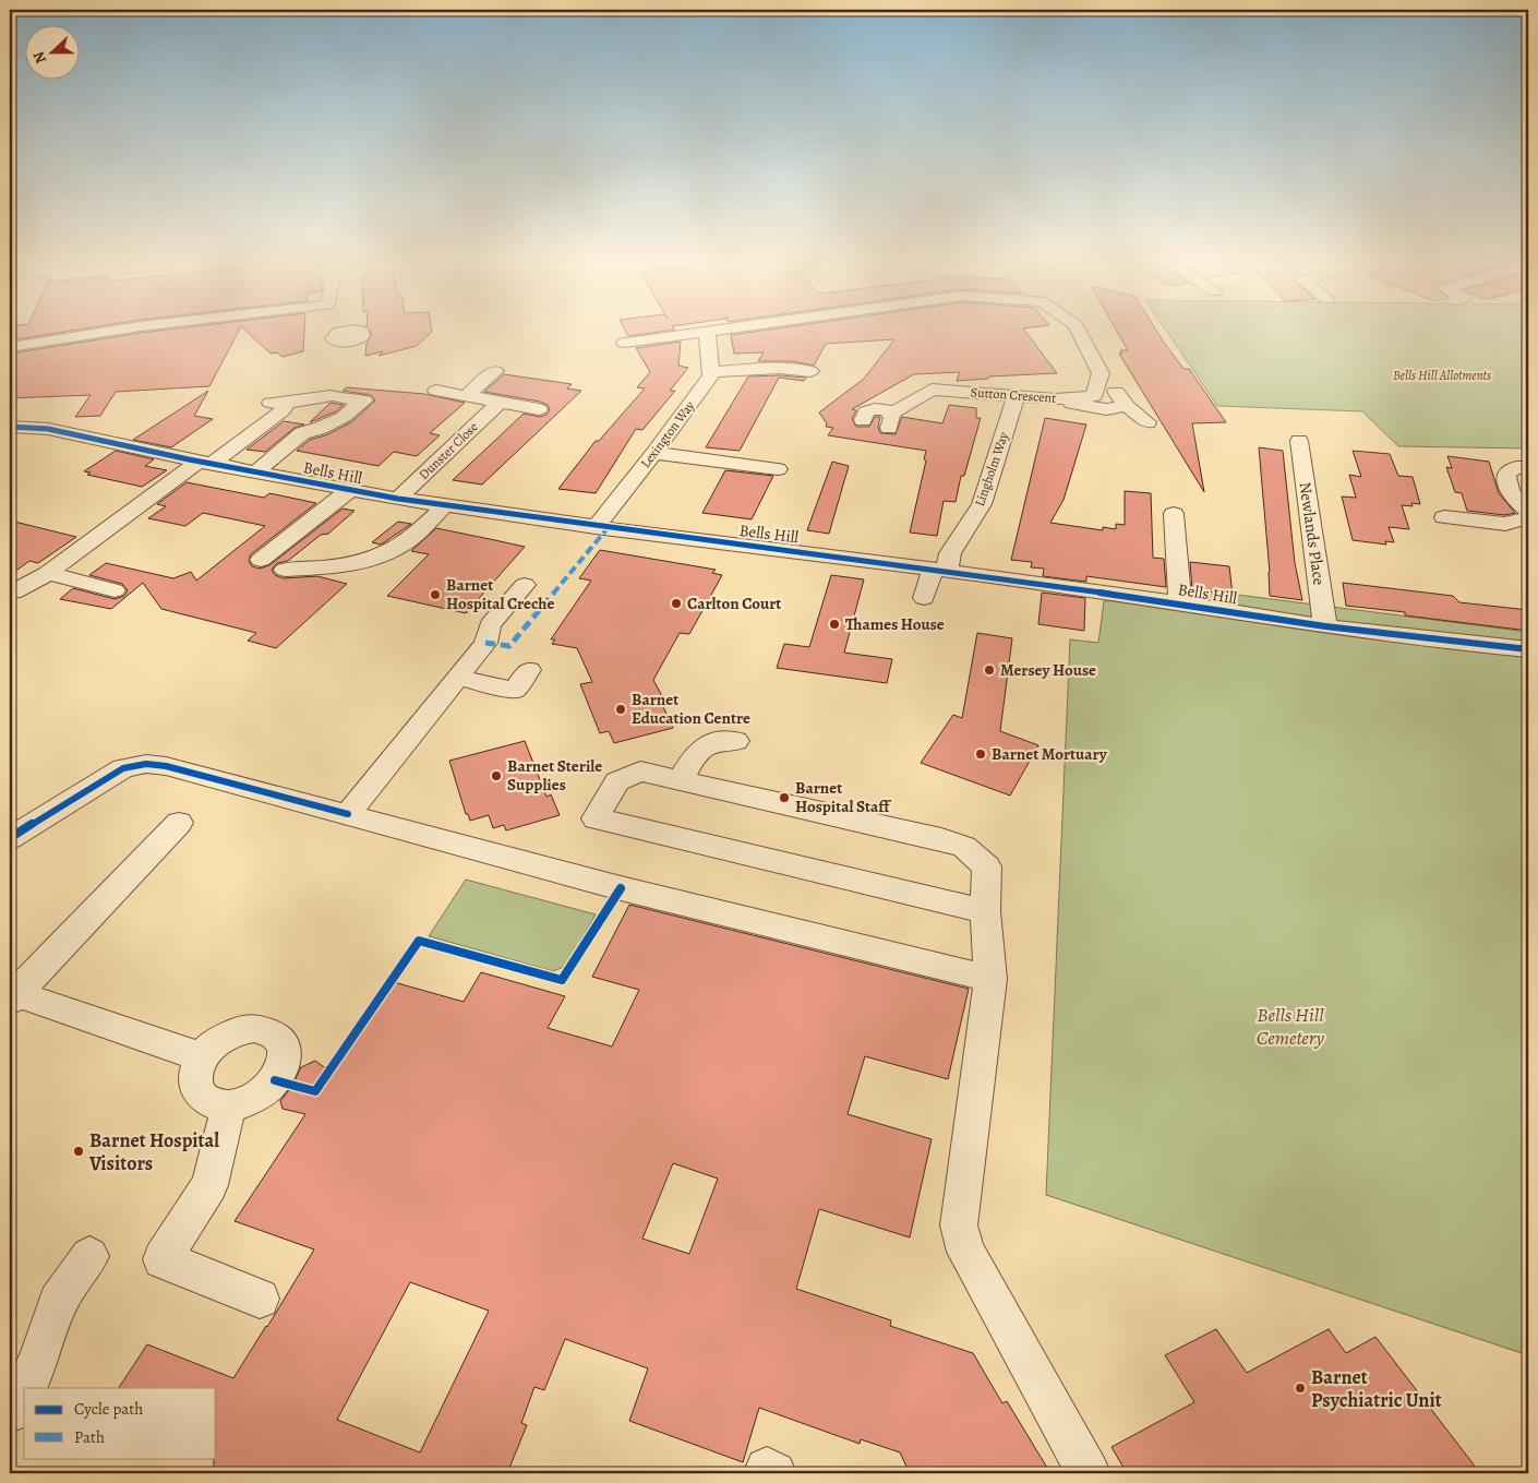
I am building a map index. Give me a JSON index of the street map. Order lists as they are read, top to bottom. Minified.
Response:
{"streets":{"street":["Sutton Crescent","Lexington Way","Dunster Close","Lingholm Way","Bells Hill","Newlands Place"]},"crossings":[["Sutton Crescent","Lingholm Way"],["Lexington Way","Bells Hill"],["Dunster Close","Bells Hill"],["Lingholm Way","Bells Hill"],["Bells Hill","Newlands Place"]],"parks":["Bells Hill Allotments","Bells Hill Cemetery"],"places":["Barnet Hospital Creche","Carlton Court","Thames House","Mersey House","Barnet Education Centre","Barnet Mortuary","Barnet Sterile Supplies","Barnet Hospital Staff","Barnet Hospital Visitors","Barnet Psychiatric Unit"],"legend":["Cycle path","Path"],"north":"left"}
